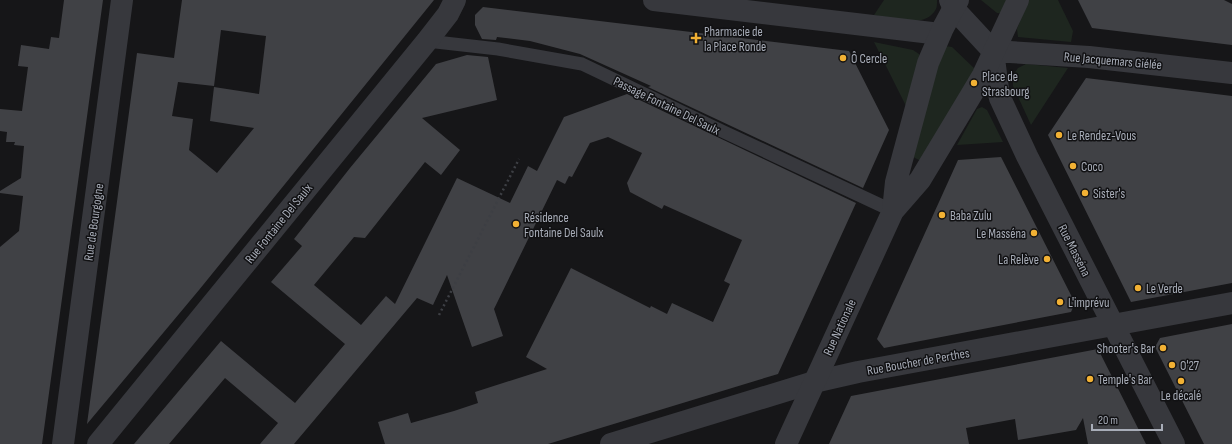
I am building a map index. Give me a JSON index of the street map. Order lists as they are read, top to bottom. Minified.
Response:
{"streets":{"street":["Rue Jacquemars Giélée","Rue de Bourgogne","Rue Fontaine Del Saulx","Rue Masséna","Rue Nationale","Rue Boucher de Perthes"],"lane":["Passage Fontaine Del Saulx"]},"crossings":[["Rue Jacquemars Giélée","Rue Masséna"],["Rue Jacquemars Giélée","Rue Nationale"],["Passage Fontaine Del Saulx","Rue Fontaine Del Saulx"],["Passage Fontaine Del Saulx","Rue Nationale"],["Rue Masséna","Rue Nationale"],["Rue Masséna","Rue Boucher de Perthes"],["Rue Nationale","Rue Boucher de Perthes"]],"places":{"health":["Pharmacie de la Place Ronde"],"other":["Ô Cercle","Place de Strasbourg","Le Rendez-Vous","Coco","Sister's","Baba Zulu","Résidence Fontaine Del Saulx","Le Masséna","La Relève","Le Verde","L'imprévu","Shooter's Bar","O'27","Temple's Bar","Le décalé"]},"scale_bar":"20 m"}
